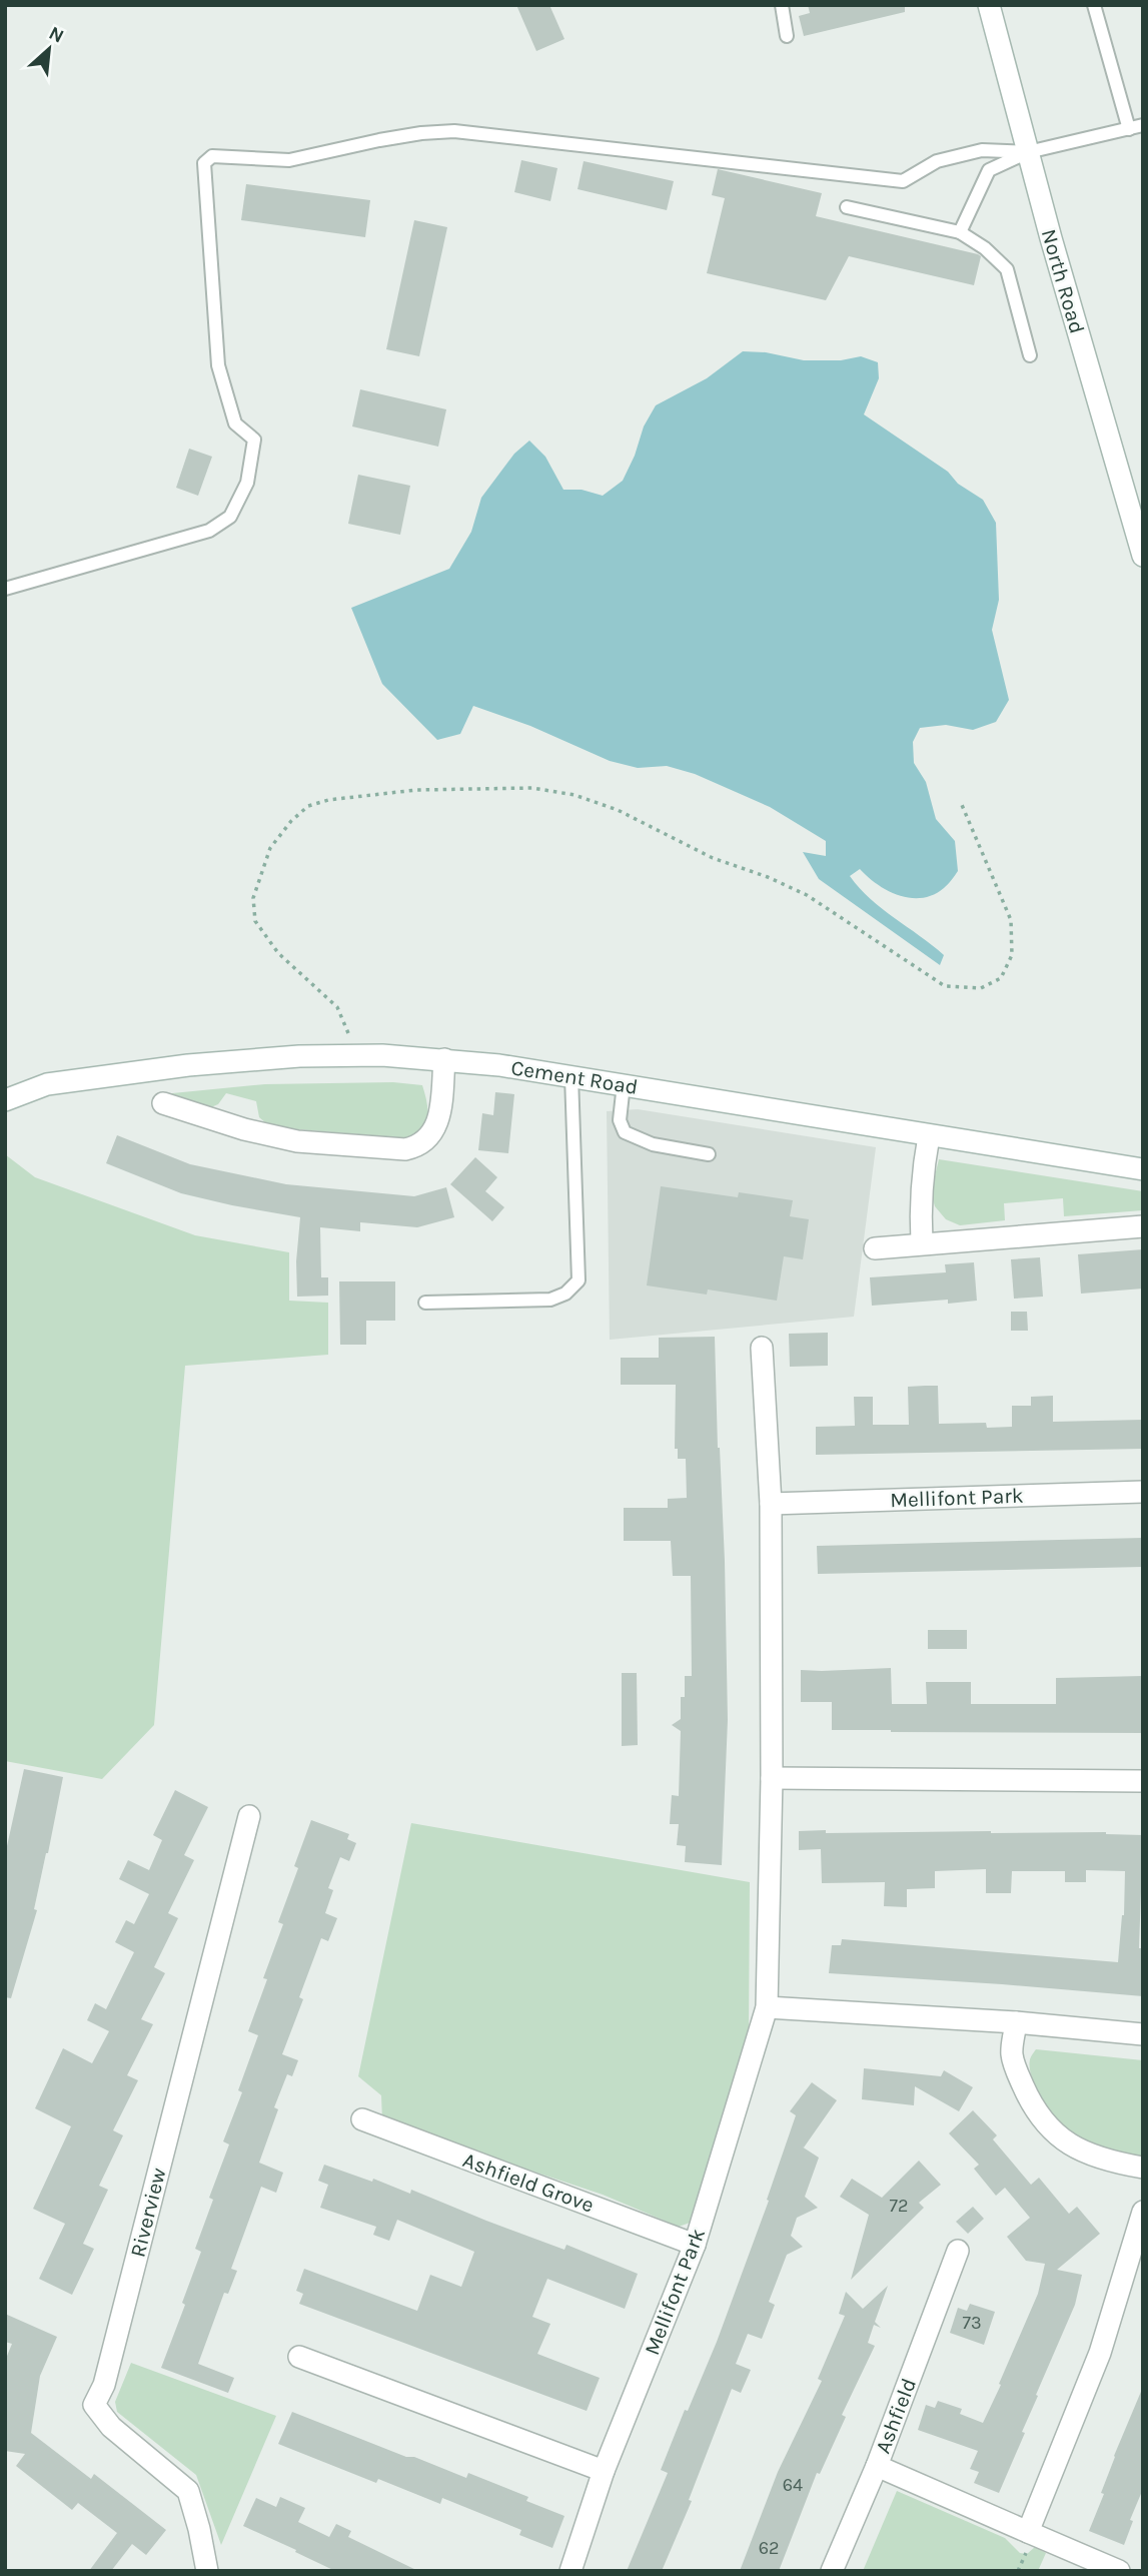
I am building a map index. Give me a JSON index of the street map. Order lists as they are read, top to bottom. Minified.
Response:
{"streets":{"street":["North Road","Cement Road","Mellifont Park","Ashfield Grove","Riverview","Ashfield"]},"crossings":[["Mellifont Park","Ashfield Grove"]],"house_numbers":["72","73","64","62"],"north":"top right"}
